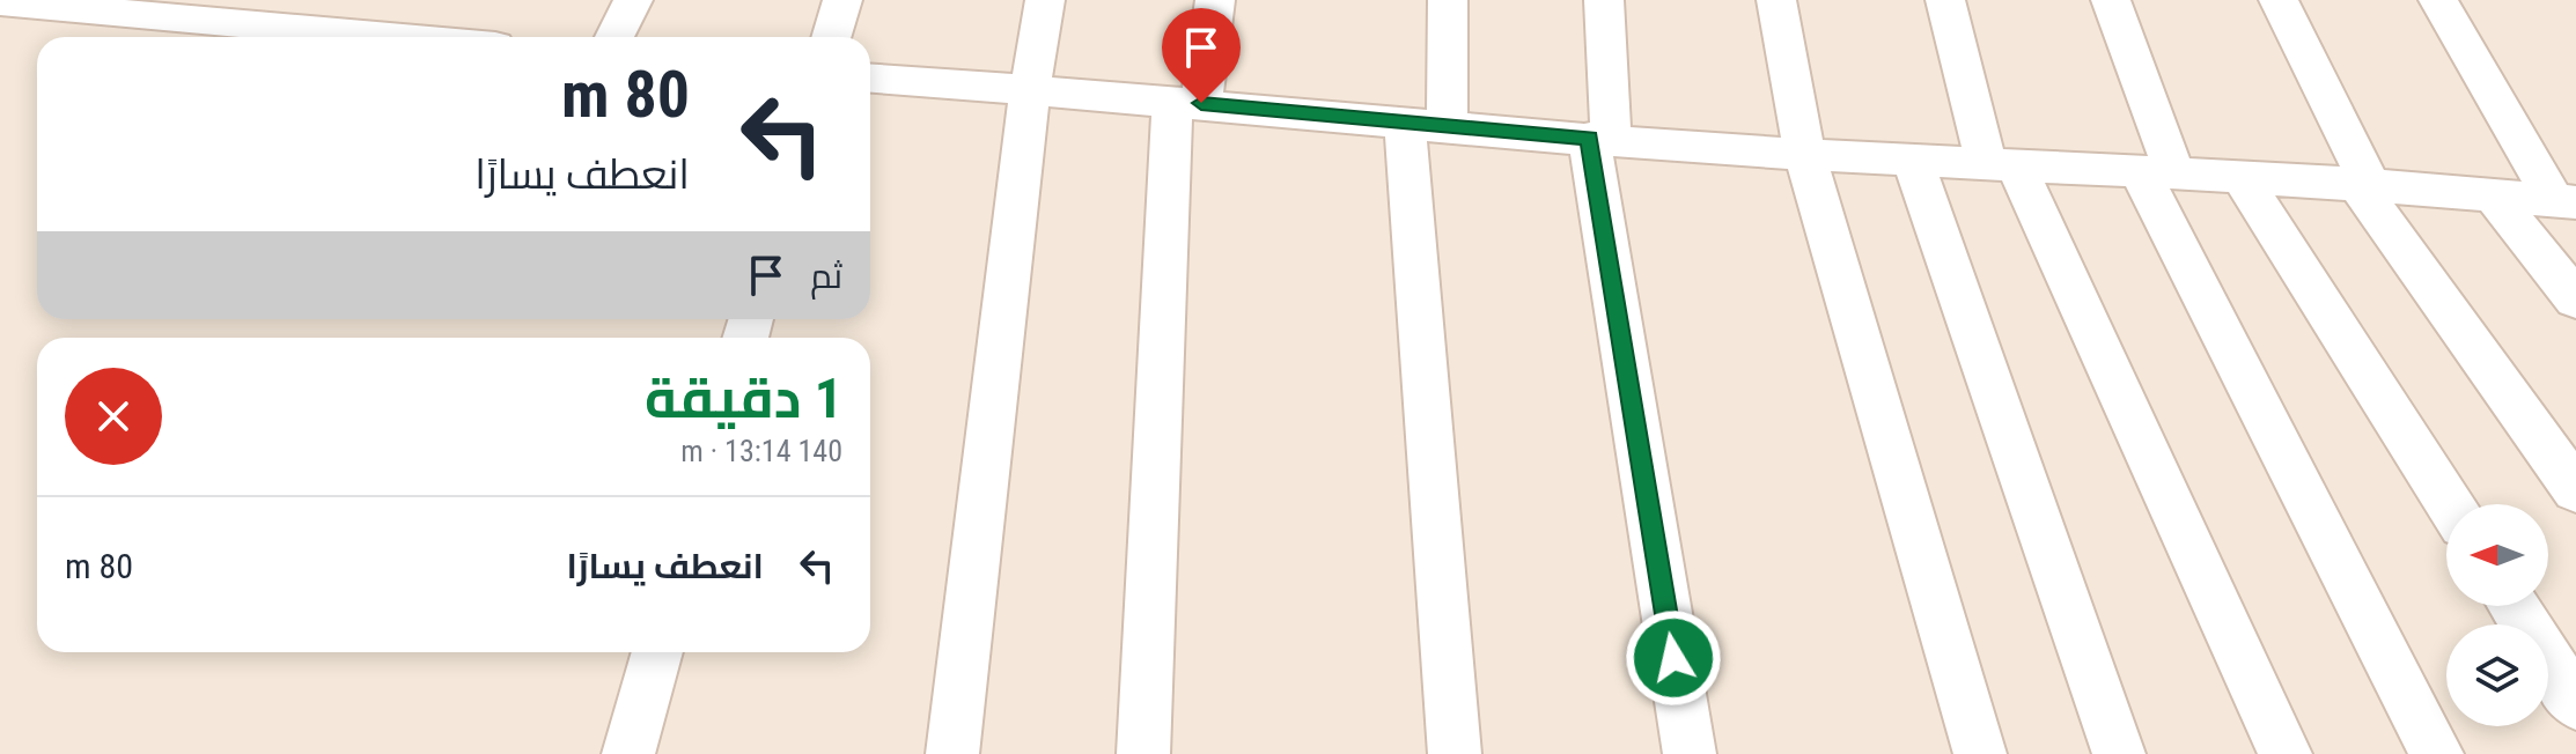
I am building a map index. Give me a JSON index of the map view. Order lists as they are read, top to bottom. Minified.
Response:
{"north":"left","page":{"turn":["80 m","انعطف يسارًا"],"then":"ثم","heading":["1 دقيقة","140 m · 13:14"],"list":[{"name":"انعطف يسارًا","value":"80 m"}]}}
